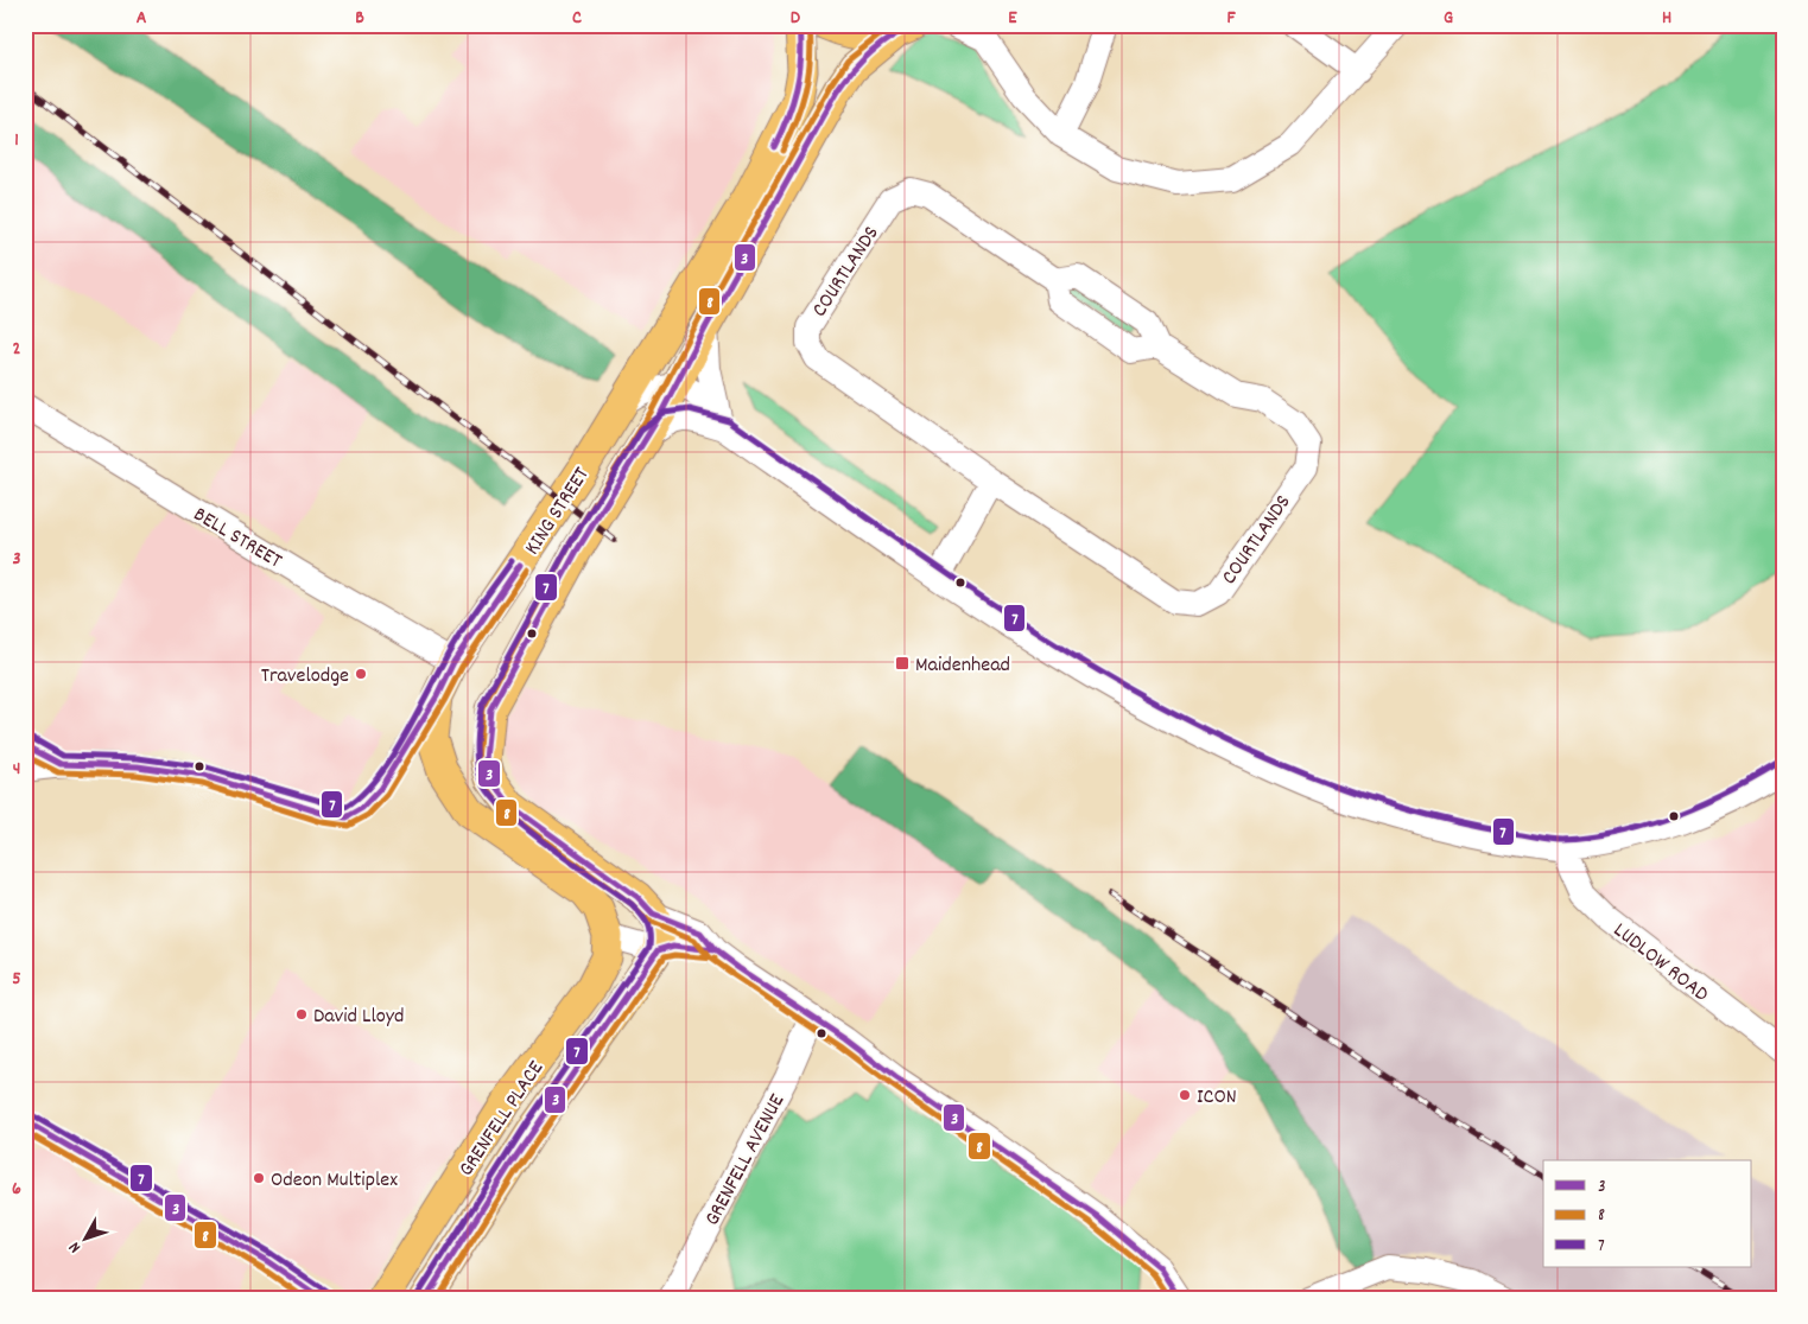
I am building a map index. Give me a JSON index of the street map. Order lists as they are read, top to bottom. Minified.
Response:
{"streets":{"main road":["KING STREET","GRENFELL PLACE"],"street":["COURTLANDS","BELL STREET","LUDLOW ROAD","GRENFELL AVENUE"]},"crossings":[["KING STREET","BELL STREET"]],"places":{"transit":["Maidenhead"],"other":["Travelodge","David Lloyd","ICON","Odeon Multiplex"]},"lines":["transit line 3","transit line 8","transit line 7"],"legend":["3","8","7"],"north":"bottom left","grid":{"columns":["A","B","C","D","E","F","G","H"],"rows":["1","2","3","4","5","6"]}}
